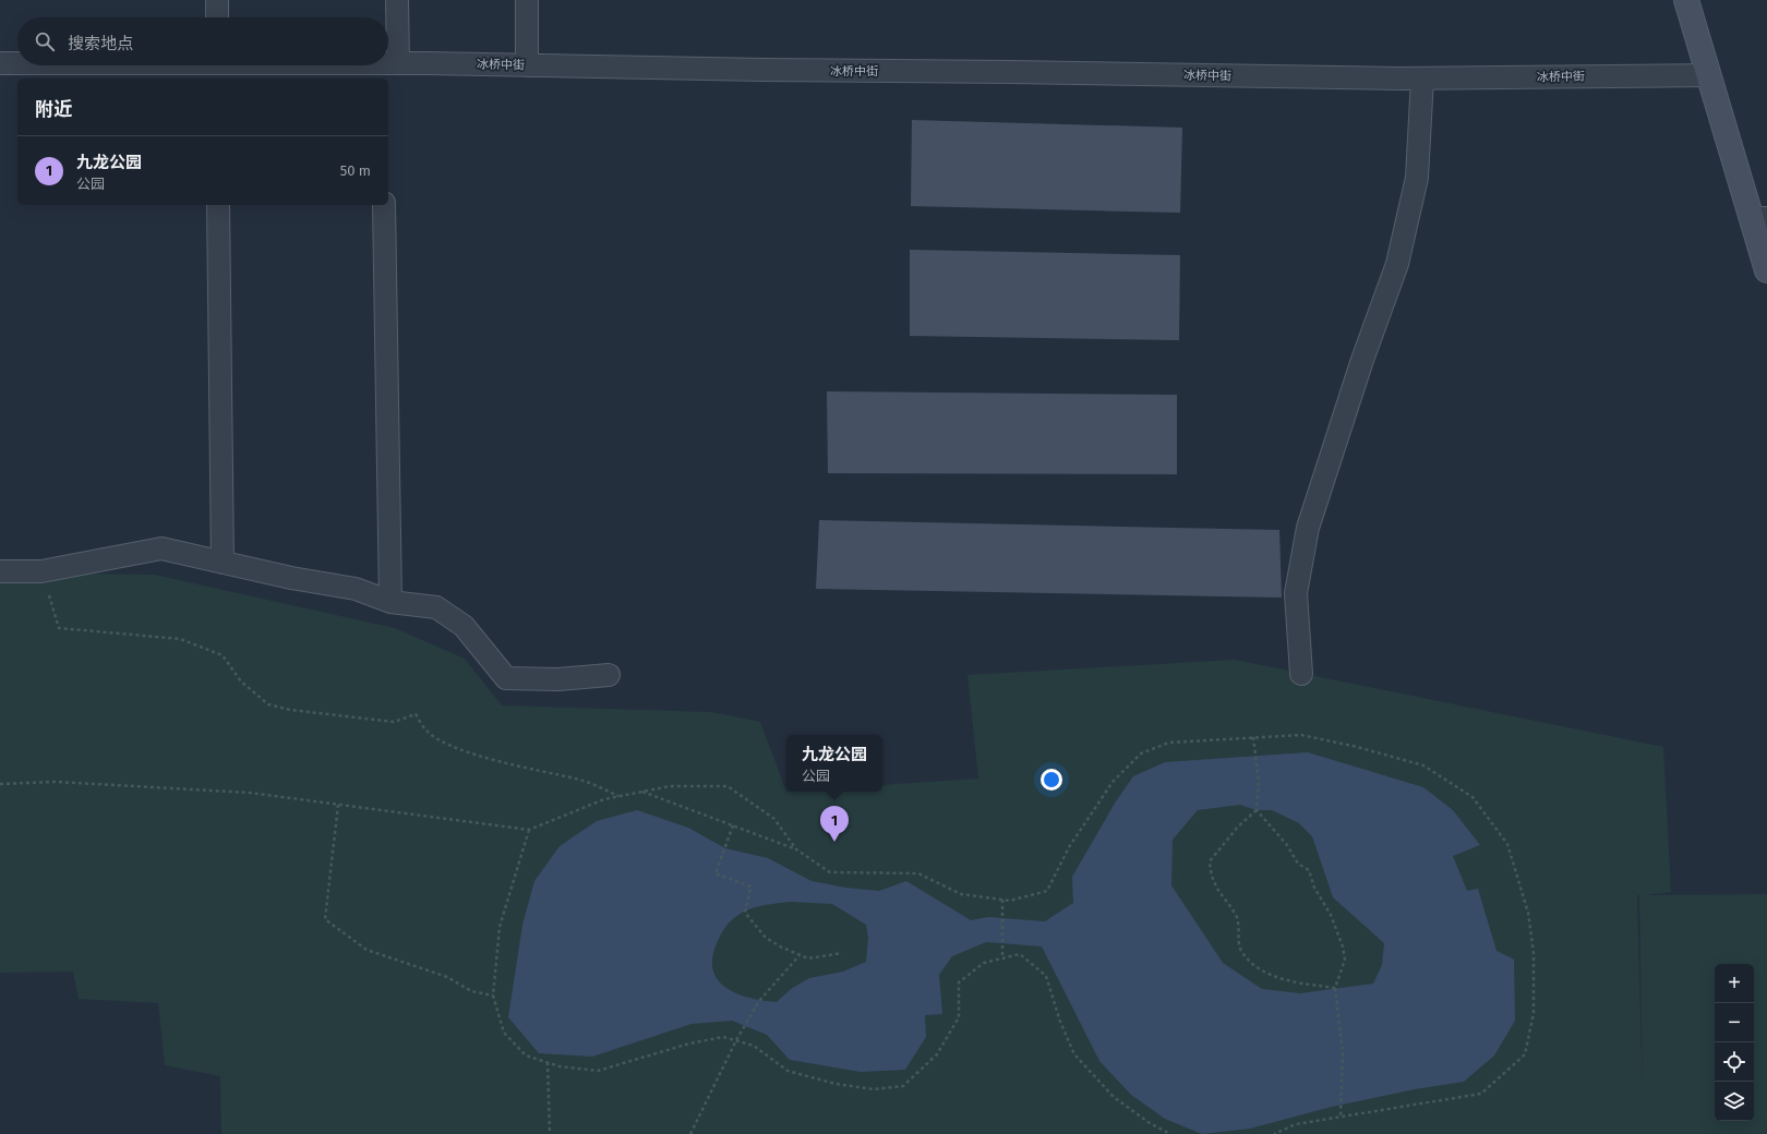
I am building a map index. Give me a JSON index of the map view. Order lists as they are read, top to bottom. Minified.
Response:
{"streets":{"street":["冰桥中街"]},"page":{"search":"搜索地点","heading":"附近","list":[{"mark":"1","name":"九龙公园","note":"公园","value":"50 m"}],"popup":["九龙公园","公园"],"pins":"1","map_buttons":["+","−"]}}
